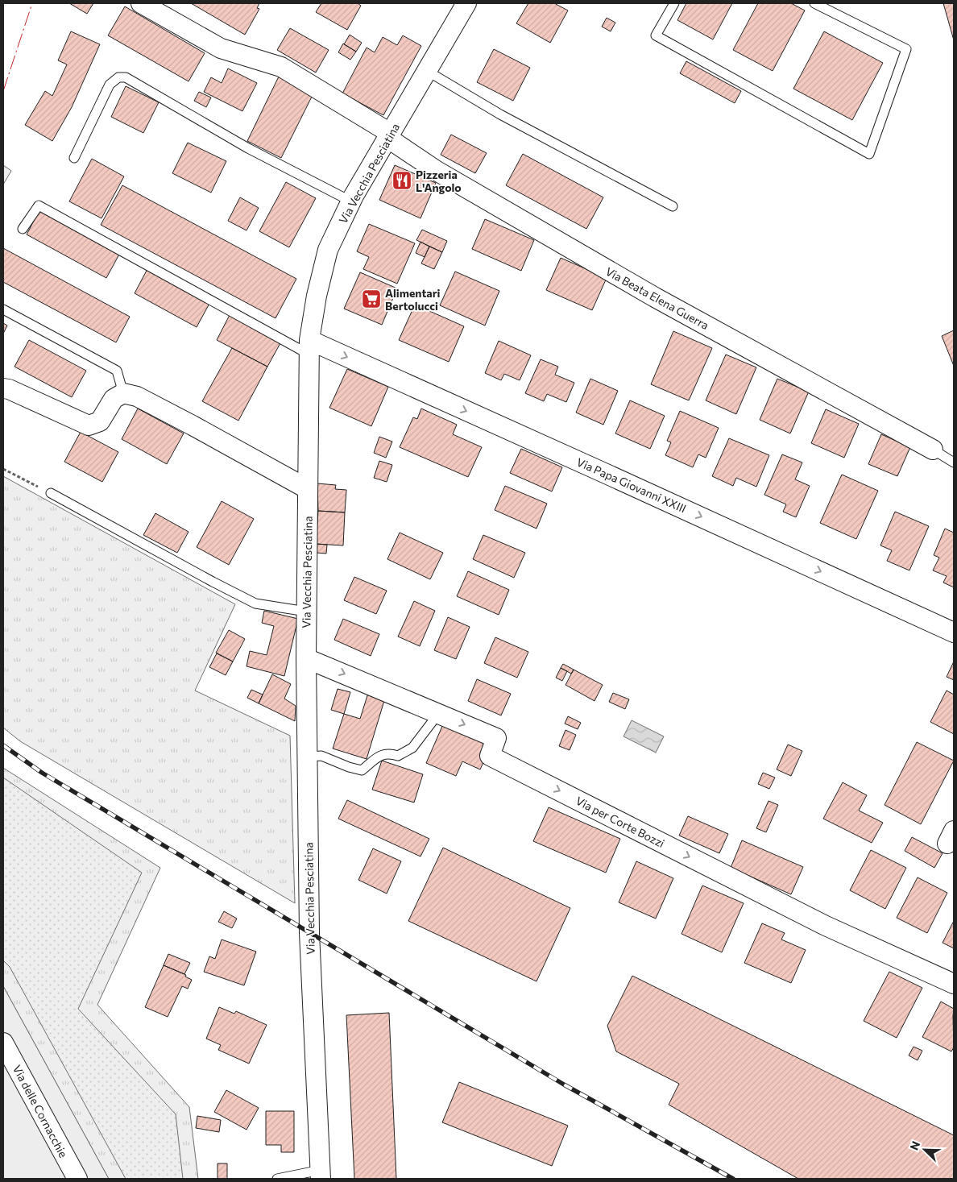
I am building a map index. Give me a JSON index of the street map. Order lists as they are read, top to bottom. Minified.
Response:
{"streets":{"street":["Via Vecchia Pesciatina","Via Beata Elena Guerra","Via Papa Giovanni XXIII","Via per Corte Bozzi","Via delle Cornacchie"]},"crossings":[["Via Vecchia Pesciatina","Via Beata Elena Guerra"],["Via Vecchia Pesciatina","Via Papa Giovanni XXIII"],["Via Vecchia Pesciatina","Via per Corte Bozzi"]],"one_way":["Via Papa Giovanni XXIII","Via per Corte Bozzi"],"places":{"restaurant":["Pizzeria L'Angolo"],"supermarket":["Alimentari Bertolucci"]},"north":"top left"}
